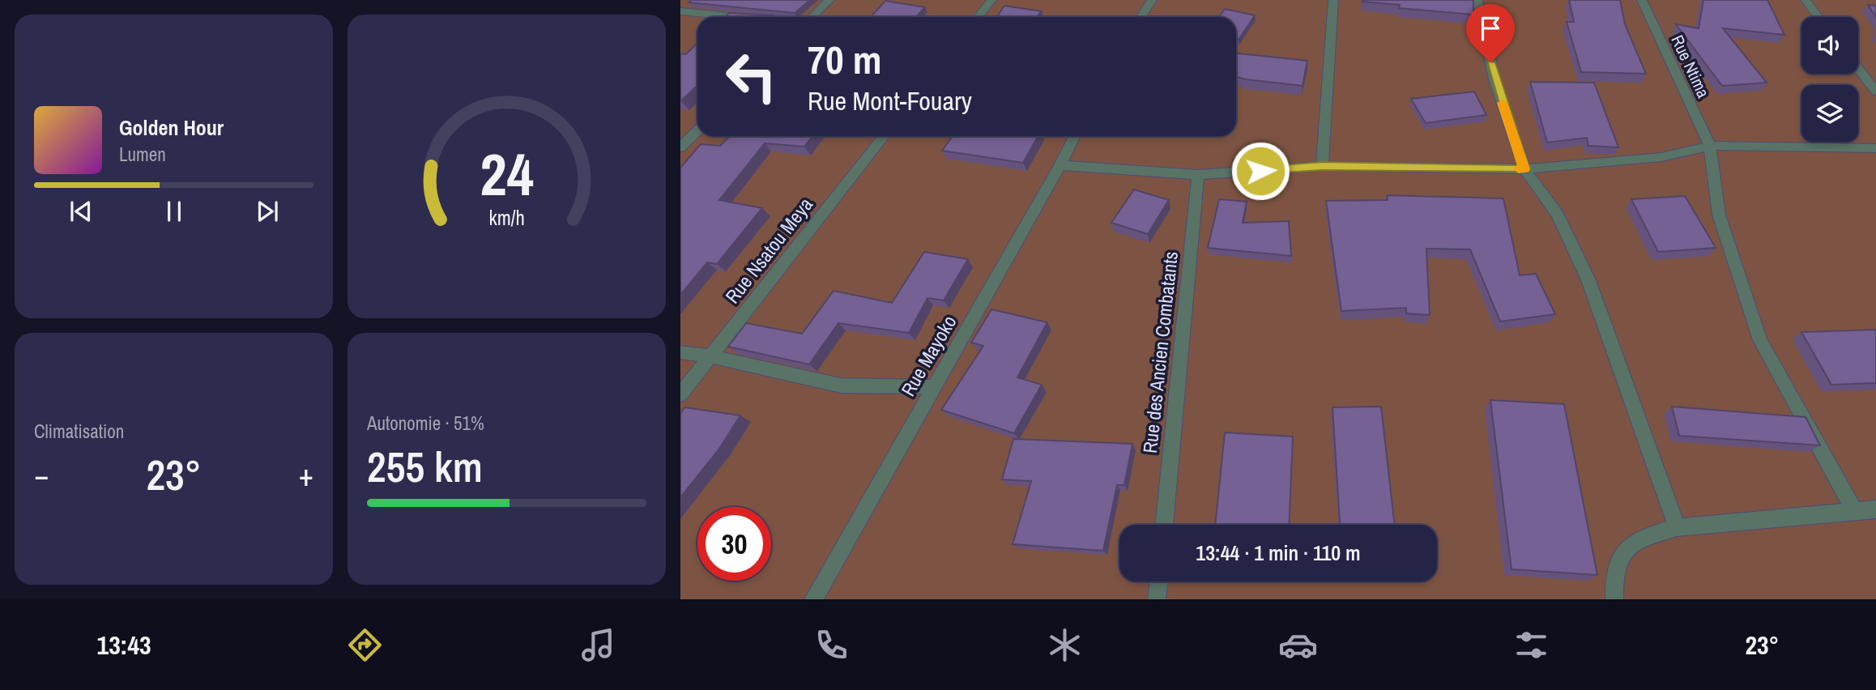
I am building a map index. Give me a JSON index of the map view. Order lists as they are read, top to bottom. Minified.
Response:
{"streets":{"street":["Rue Ntima","Rue Nsatou Meya","Rue des Ancien Combatants","Rue Mayoko"]},"page":{"turn":["70 m","Rue Mont-Fouary"],"song":["Golden Hour","Lumen"],"tile":["Climatisation",["Autonomie · 51%","255 km"]],"heat":["−","23°","+"],"limit":"30","trip":"13:44 · 1 min · 110 m","tabs":["13:43","23°"],"gauge":["24","km/h"]}}
